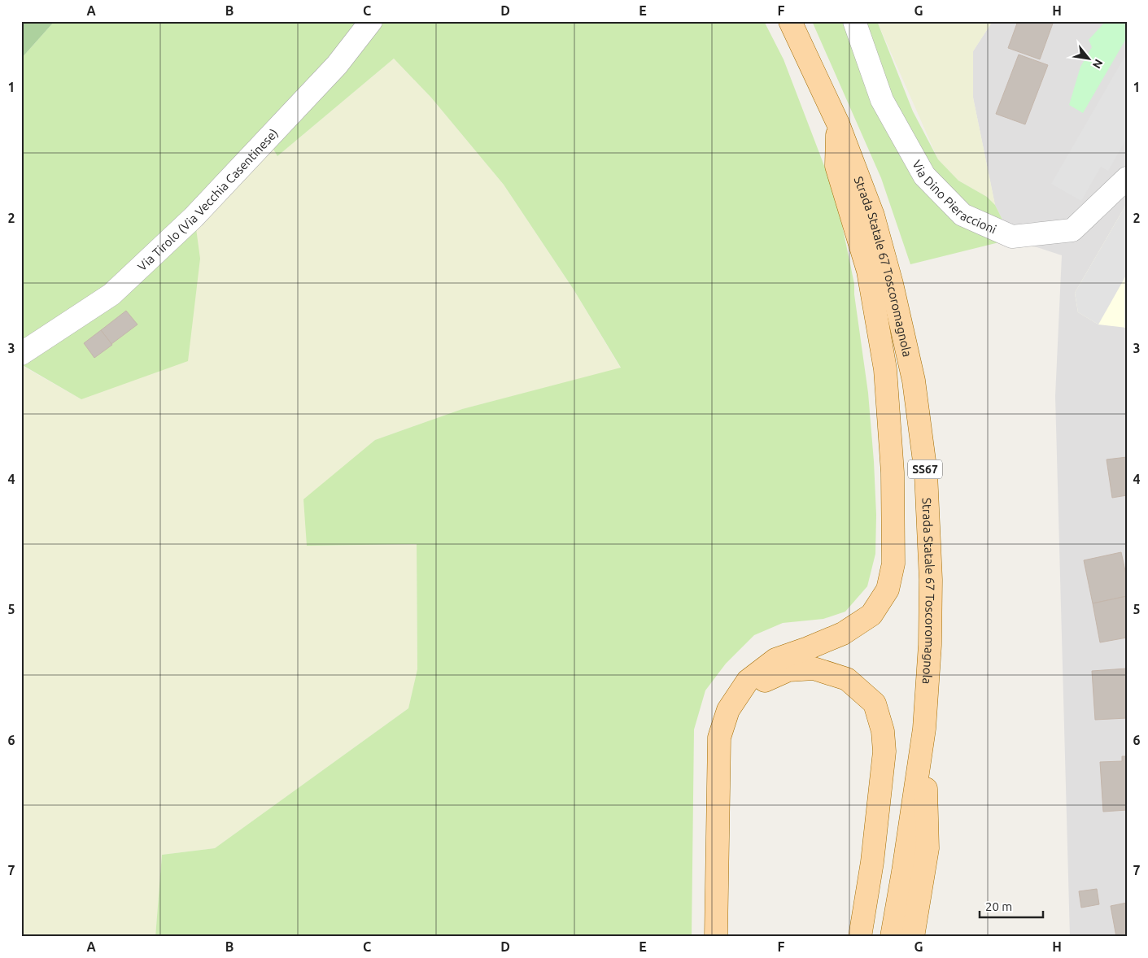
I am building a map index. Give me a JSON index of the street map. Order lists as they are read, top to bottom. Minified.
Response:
{"streets":{"main road":["Strada Statale 67 Toscoromagnola","SS67"],"street":["Via Dino Pieraccioni","Via Tirolo (Via Vecchia Casentinese)"]},"scale_bar":"20 m","north":"bottom right","grid":{"columns":["A","B","C","D","E","F","G","H"],"rows":["1","2","3","4","5","6","7"]}}
